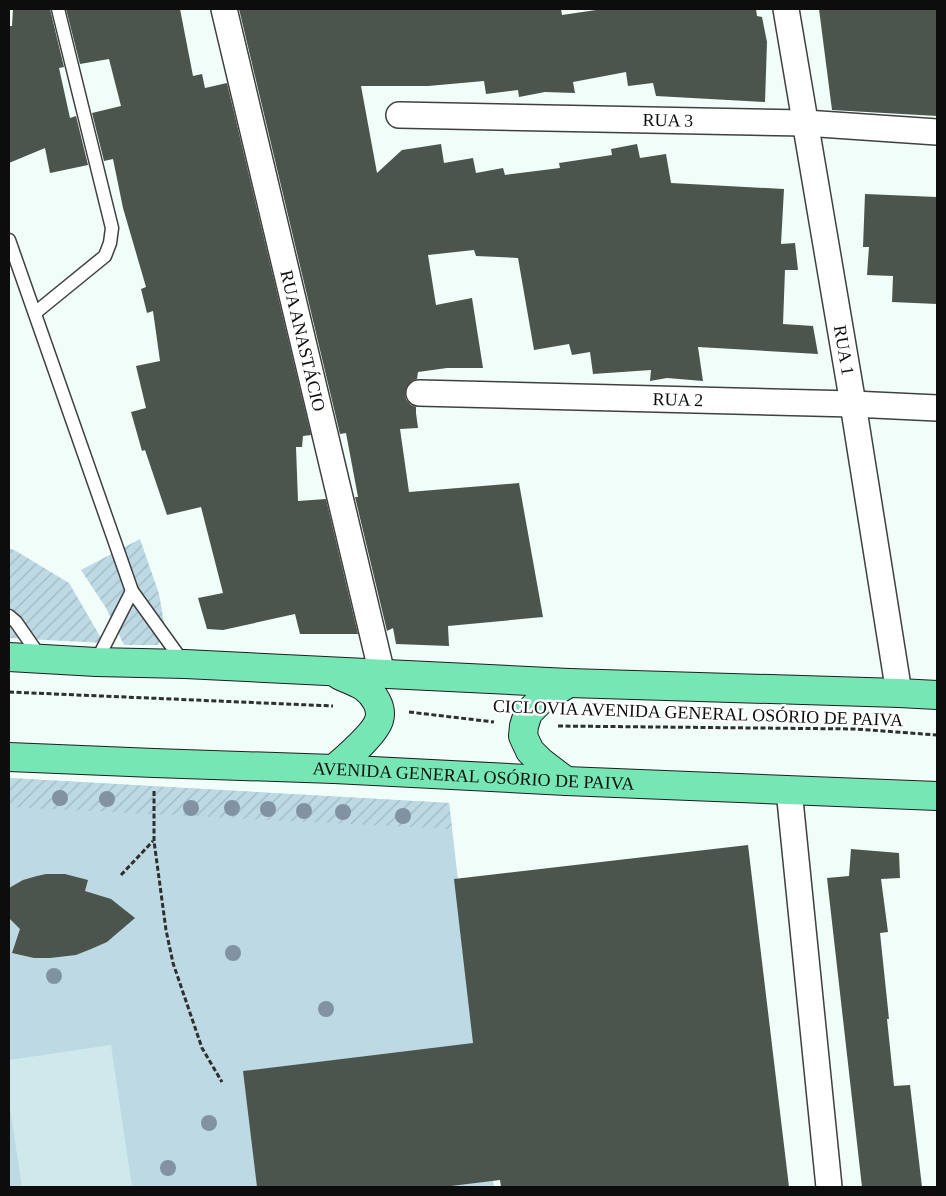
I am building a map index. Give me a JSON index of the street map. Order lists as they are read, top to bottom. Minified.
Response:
{"streets":{"main road":["AVENIDA GENERAL OSÓRIO DE PAIVA"],"street":["RUA 3","RUA ANASTÁCIO","RUA 1","RUA 2"],"path":["CICLOVIA AVENIDA GENERAL OSÓRIO DE PAIVA"]},"crossings":[["RUA 3","RUA 1"],["RUA 1","RUA 2"]]}
